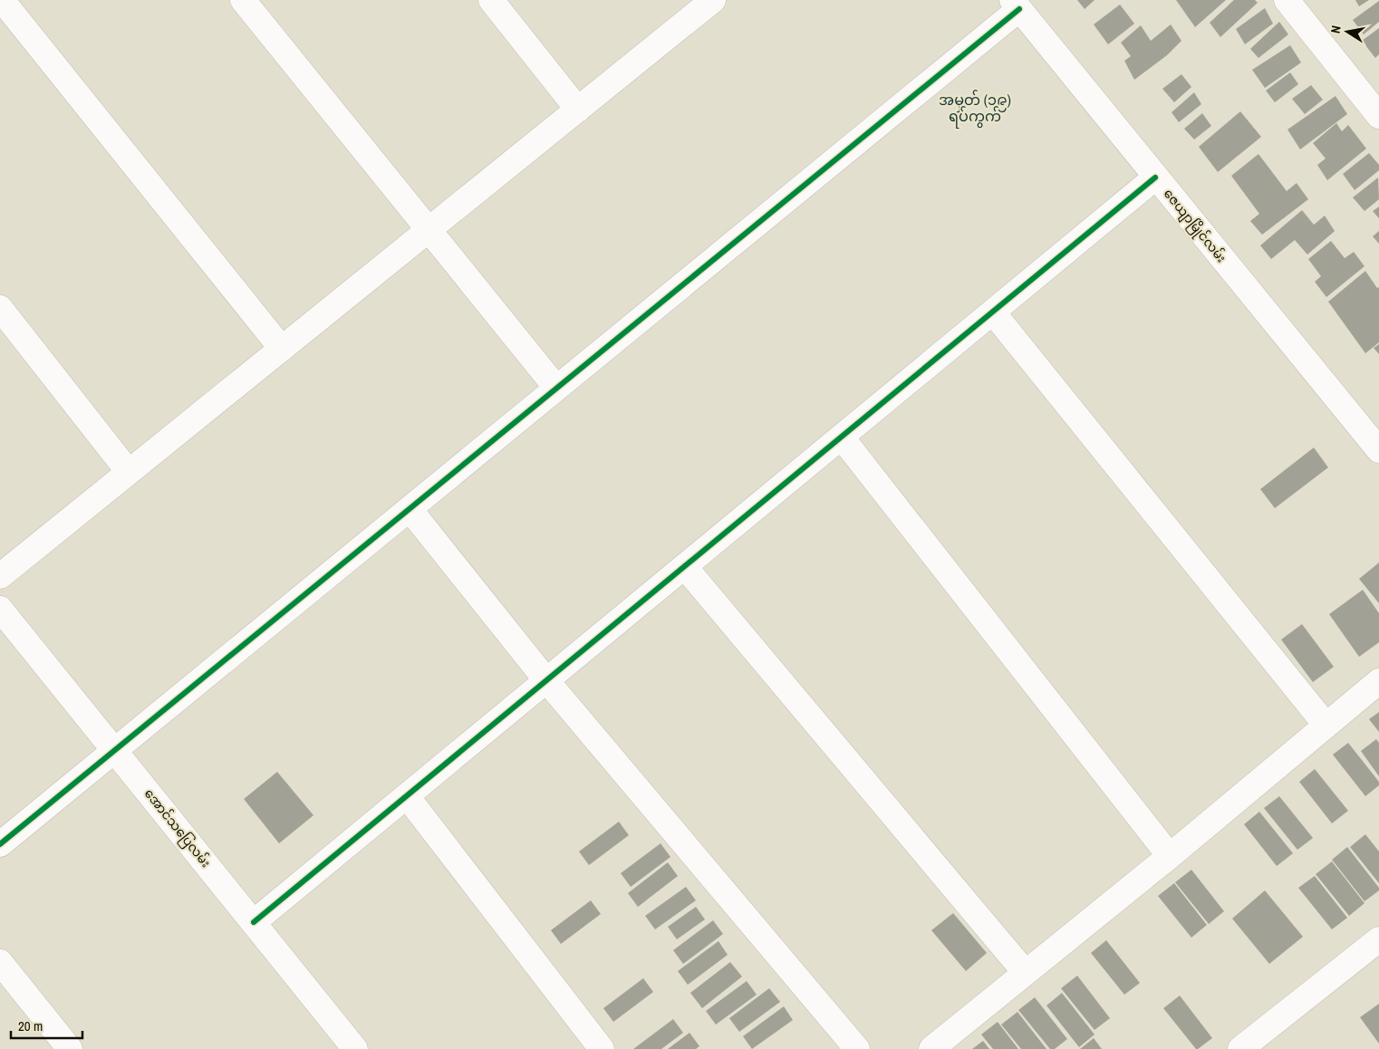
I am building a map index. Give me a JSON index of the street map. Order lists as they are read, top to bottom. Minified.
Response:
{"streets":{"street":["ဇေယျာမြိုင်လမ်း","အောင်သပြေလမ်း"]},"districts":["အမှတ် (၁၉) ရပ်ကွက်"],"scale_bar":"20 m","north":"left"}
